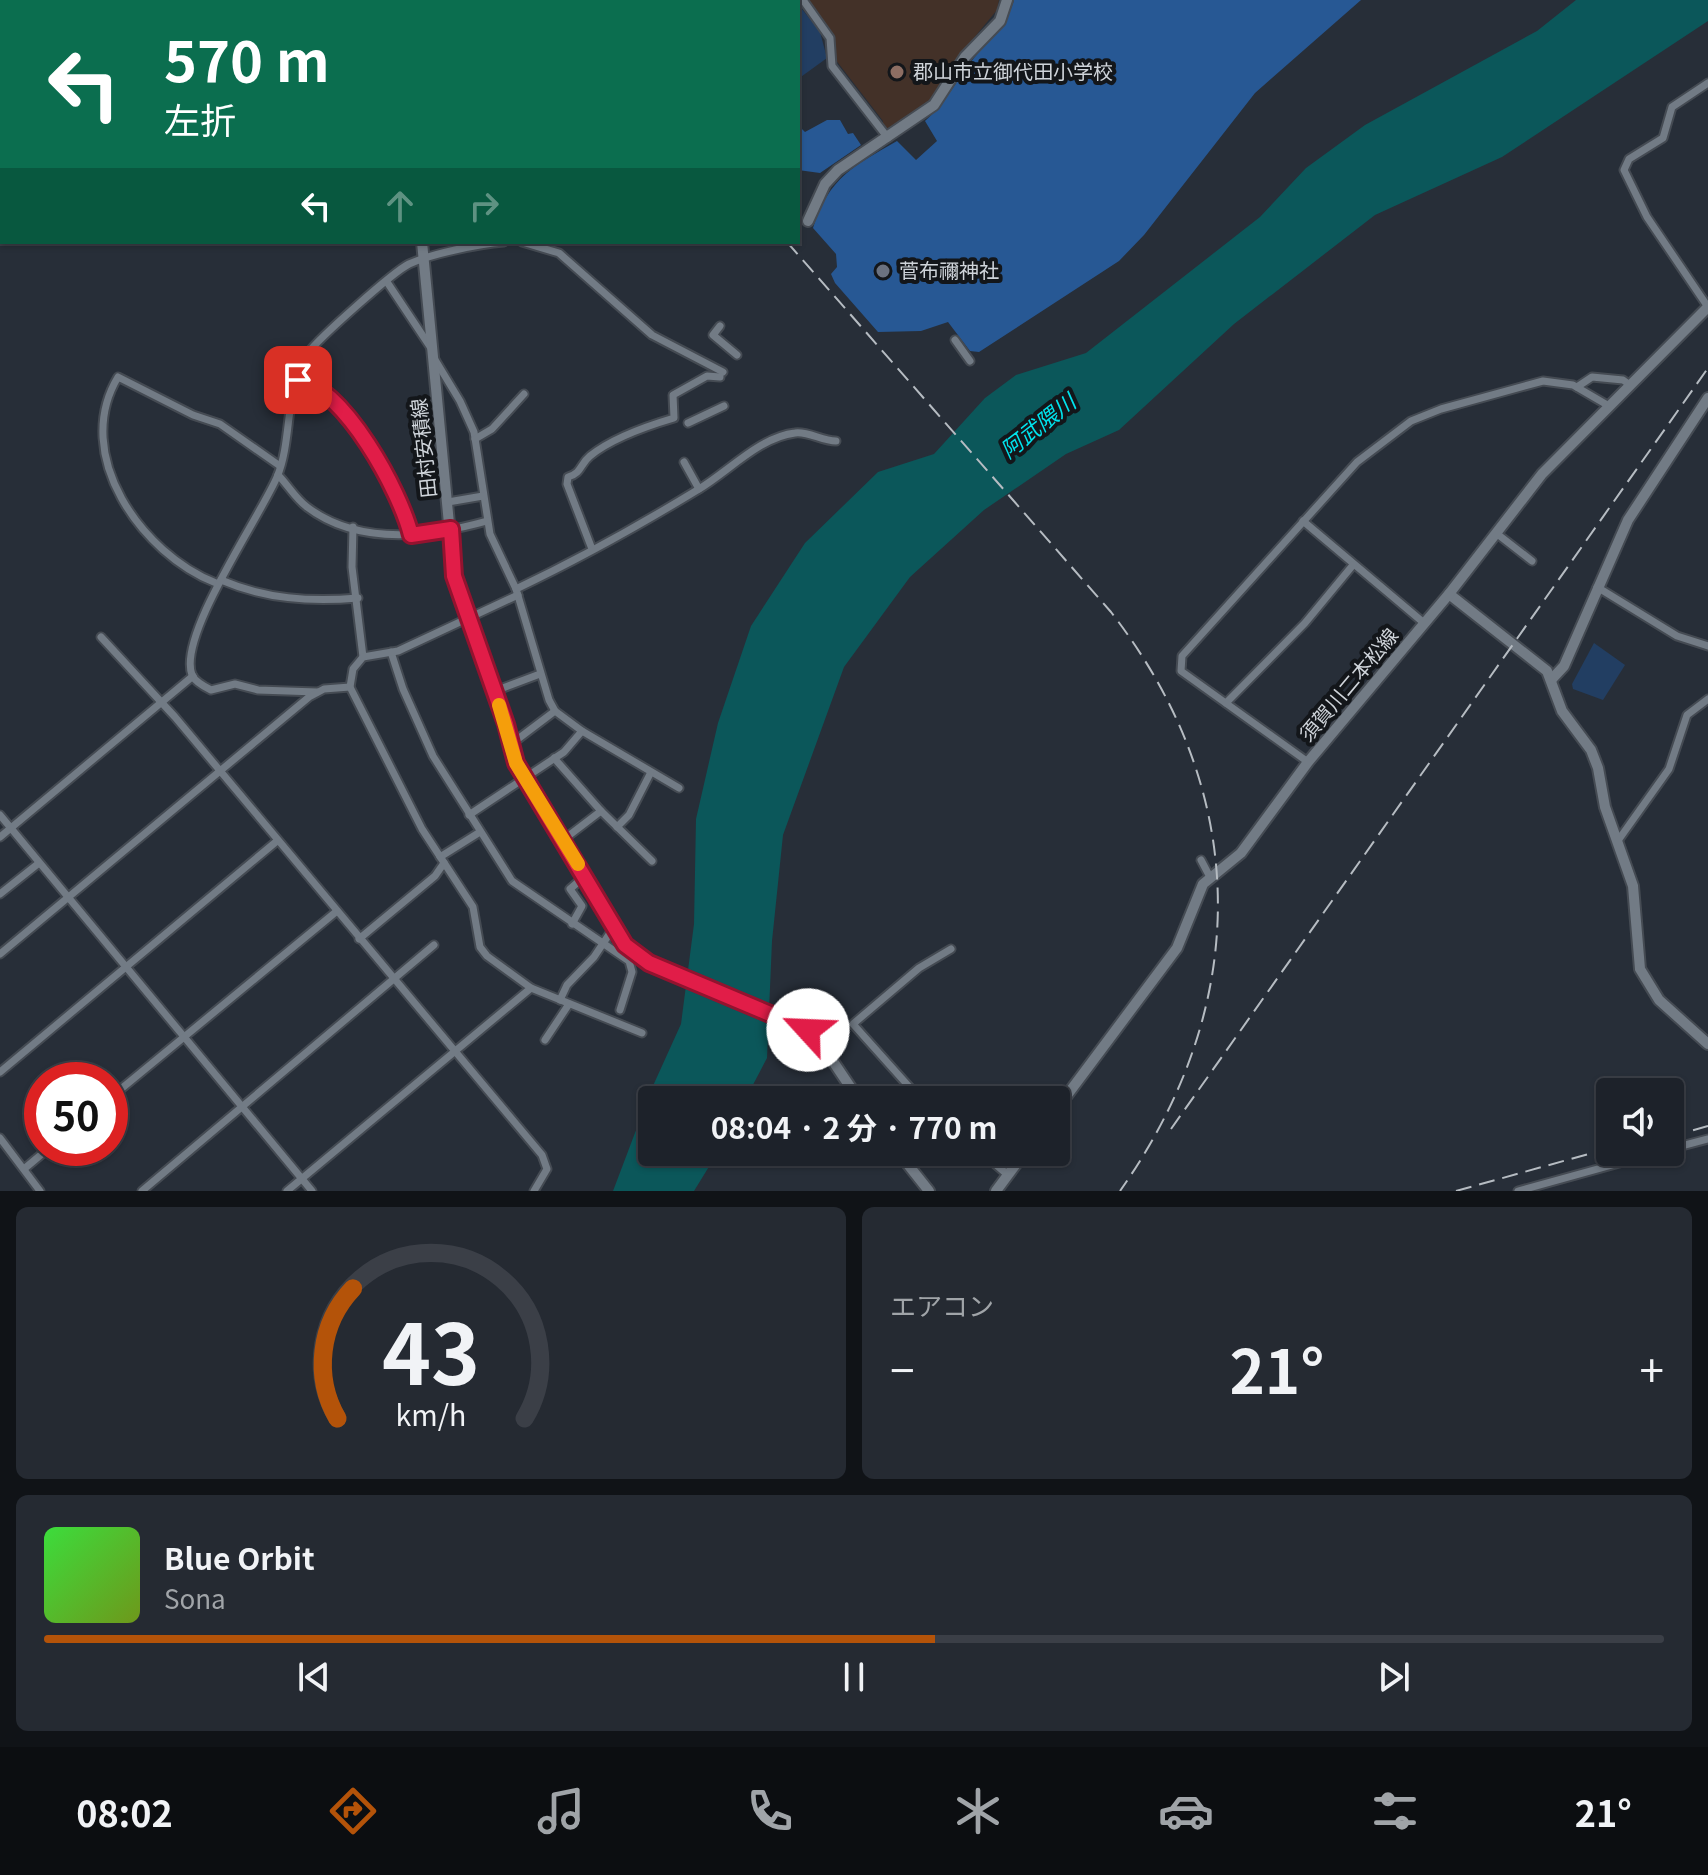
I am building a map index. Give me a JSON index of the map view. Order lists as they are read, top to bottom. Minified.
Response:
{"streets":{"main road":["田村安積線","須賀川二本松線"]},"water":["阿武隈川"],"places":["郡山市立御代田小学校","菅布禰神社"],"page":{"turn":["570 m","左折"],"limit":"50","trip":"08:04 · 2 分 · 770 m","tile":"エアコン","heat":["−","21°","+"],"song":["Blue Orbit","Sona"],"tabs":["08:02","21°"],"gauge":["43","km/h"]}}
